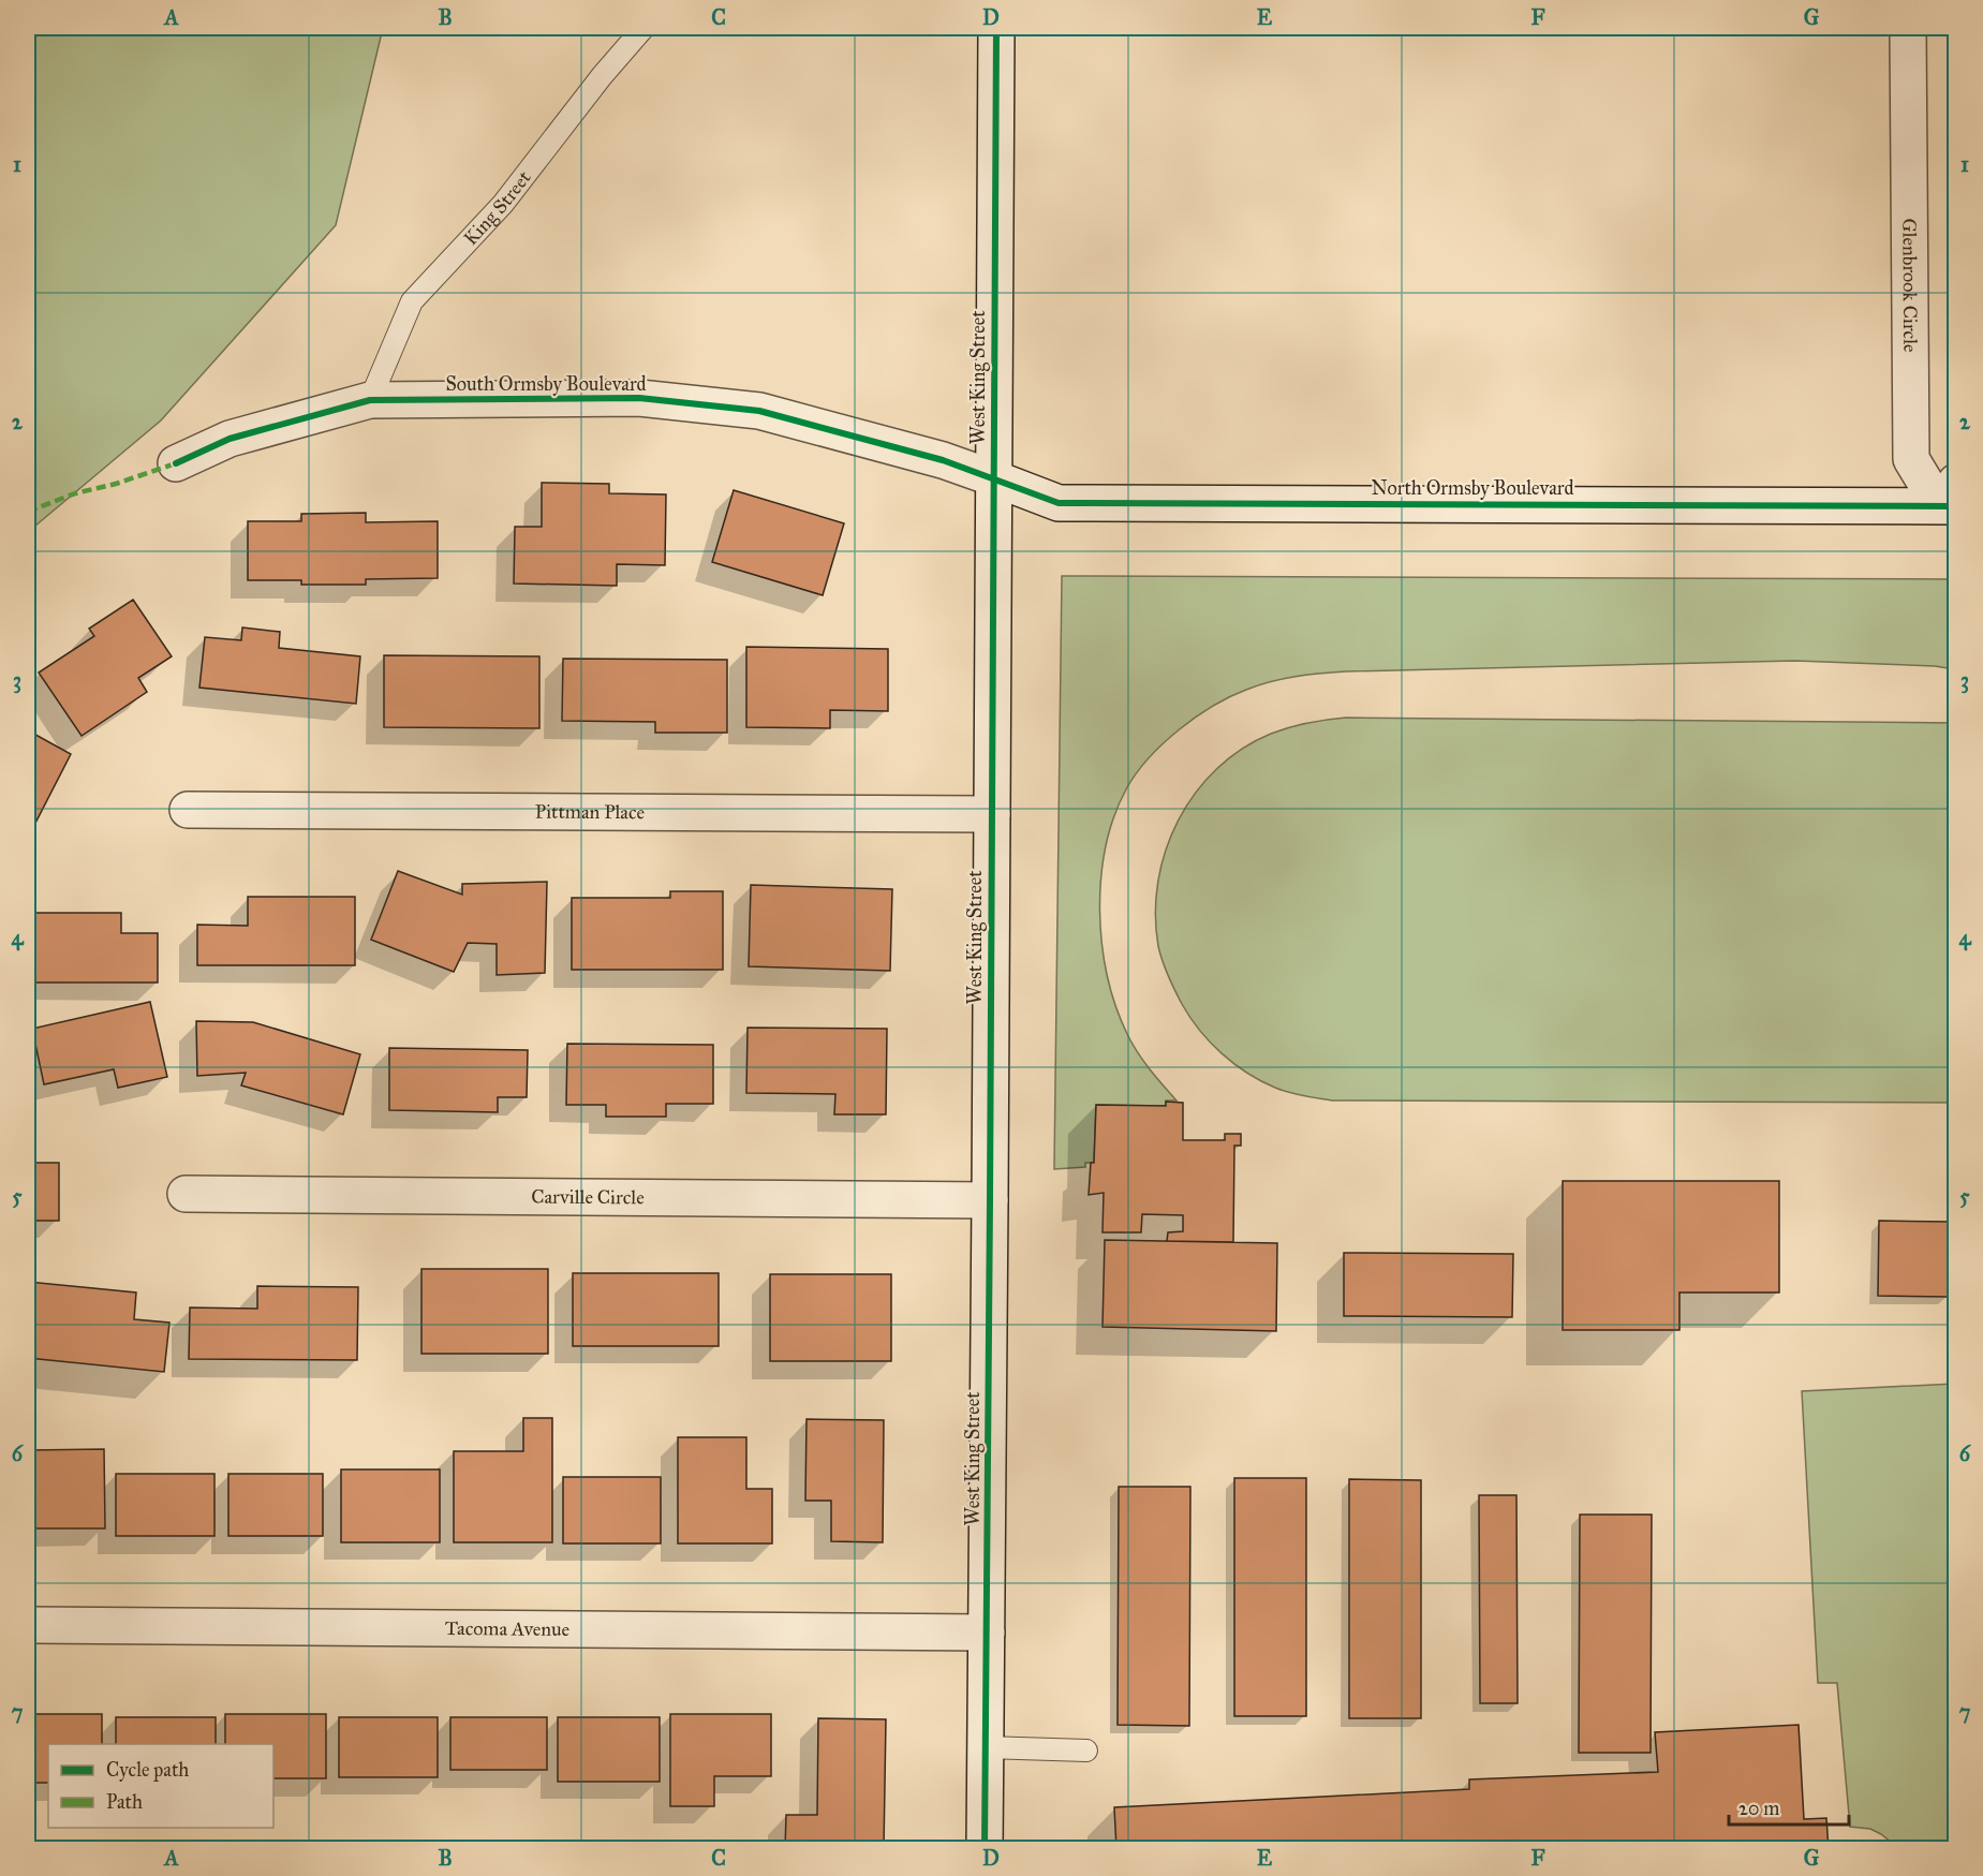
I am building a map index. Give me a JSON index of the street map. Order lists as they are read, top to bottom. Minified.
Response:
{"streets":{"street":["Glenbrook Circle","West King Street","South Ormsby Boulevard","North Ormsby Boulevard","Pittman Place","Carville Circle","Tacoma Avenue"],"lane":["King Street"]},"crossings":[["King Street","South Ormsby Boulevard"],["Glenbrook Circle","North Ormsby Boulevard"],["West King Street","South Ormsby Boulevard"],["West King Street","North Ormsby Boulevard"],["West King Street","Pittman Place"],["West King Street","Carville Circle"],["West King Street","Tacoma Avenue"],["South Ormsby Boulevard","North Ormsby Boulevard"]],"legend":["Cycle path","Path"],"scale_bar":"20 m","grid":{"columns":["A","B","C","D","E","F","G"],"rows":["1","2","3","4","5","6","7"]}}
